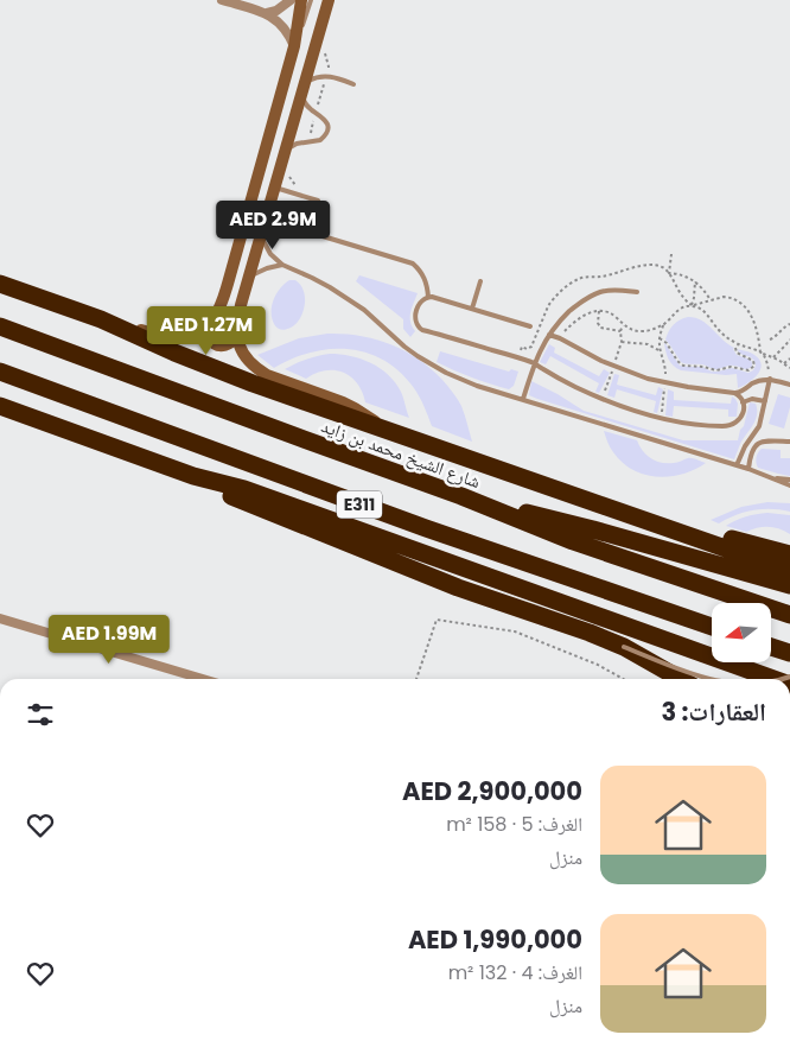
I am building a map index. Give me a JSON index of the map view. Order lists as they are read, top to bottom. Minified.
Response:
{"streets":{"highway":["شارع الشيخ محمد بن زايد","E311"]},"north":"left","page":{"price":["AED 2.9M","AED 1.27M","AED 1.99M"],"heading":"العقارات: 3","list":[{"name":"AED 2,900,000","note":"الغرف: 5 · 158 m² · منزل"},{"name":"AED 1,990,000","note":"الغرف: 4 · 132 m² · منزل"}]}}
